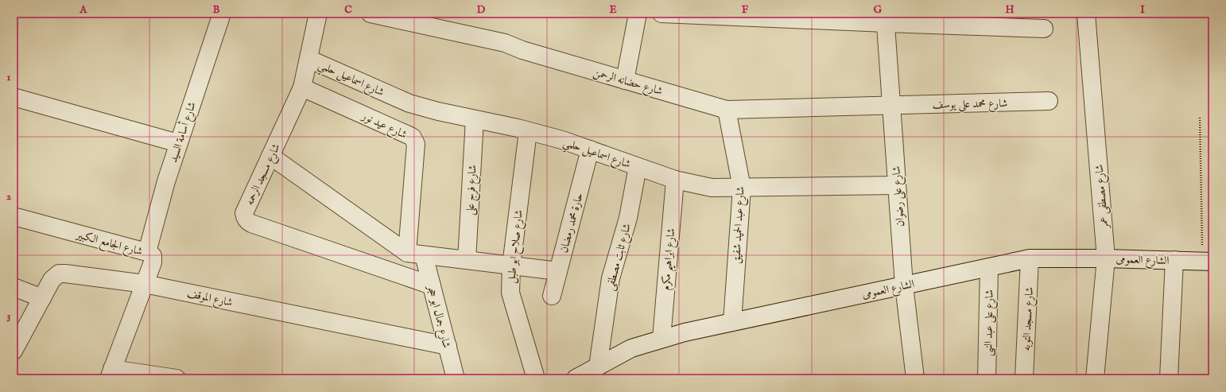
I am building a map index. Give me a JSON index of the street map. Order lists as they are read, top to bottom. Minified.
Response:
{"streets":{"street":["شارع اسماعيل حلمي","شارع حضانه الرحمن","شارع محمد على يوسف","شارع عيد نور","شارع أسامة السيد","شارع مسجد الرحمه","شارع فرج على","شارع على رضوان","شارع مصطفى عمر","حارة محمد رمضان","شارع عبد الحميد شفيق","شارع الجامع الكبير","شارع صلاح ابو طبل","شارع ثابت مصطفى","شارع ابراهيم مكرم","الشارع العمومى","شارع الموقف","شارع جمال ابو حجر","شارع مسجد التوبه","شارع على عبد النبى"]},"crossings":[["شارع اسماعيل حلمي","شارع مسجد الرحمه"],["شارع اسماعيل حلمي","شارع فرج على"],["شارع اسماعيل حلمي","شارع على رضوان"],["شارع اسماعيل حلمي","حارة محمد رمضان"],["شارع اسماعيل حلمي","شارع عبد الحميد شفيق"],["شارع اسماعيل حلمي","شارع صلاح ابو طبل"],["شارع اسماعيل حلمي","شارع ثابت مصطفى"],["شارع اسماعيل حلمي","شارع ابراهيم مكرم"],["شارع حضانه الرحمن","شارع محمد على يوسف"],["شارع حضانه الرحمن","شارع على رضوان"],["شارع حضانه الرحمن","شارع عبد الحميد شفيق"],["شارع محمد على يوسف","شارع على رضوان"],["شارع عيد نور","شارع مسجد الرحمه"],["شارع أسامة السيد","شارع الجامع الكبير"],["شارع مسجد الرحمه","شارع جمال ابو حجر"],["شارع على رضوان","الشارع العمومى"],["شارع مصطفى عمر","الشارع العمومى"],["شارع عبد الحميد شفيق","الشارع العمومى"],["شارع الجامع الكبير","شارع الموقف"],["شارع ثابت مصطفى","الشارع العمومى"],["شارع ابراهيم مكرم","الشارع العمومى"],["الشارع العمومى","شارع مسجد التوبه"],["الشارع العمومى","شارع على عبد النبى"],["شارع الموقف","شارع جمال ابو حجر"]],"grid":{"columns":["A","B","C","D","E","F","G","H","I"],"rows":["1","2","3"]}}
